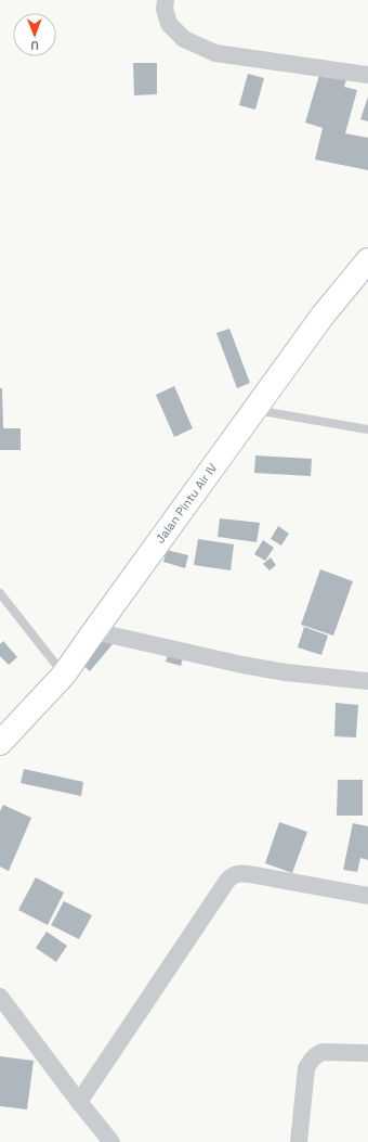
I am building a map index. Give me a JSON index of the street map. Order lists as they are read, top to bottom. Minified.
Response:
{"streets":{"main road":["Jalan Pintu Air IV"]},"north":"bottom"}
